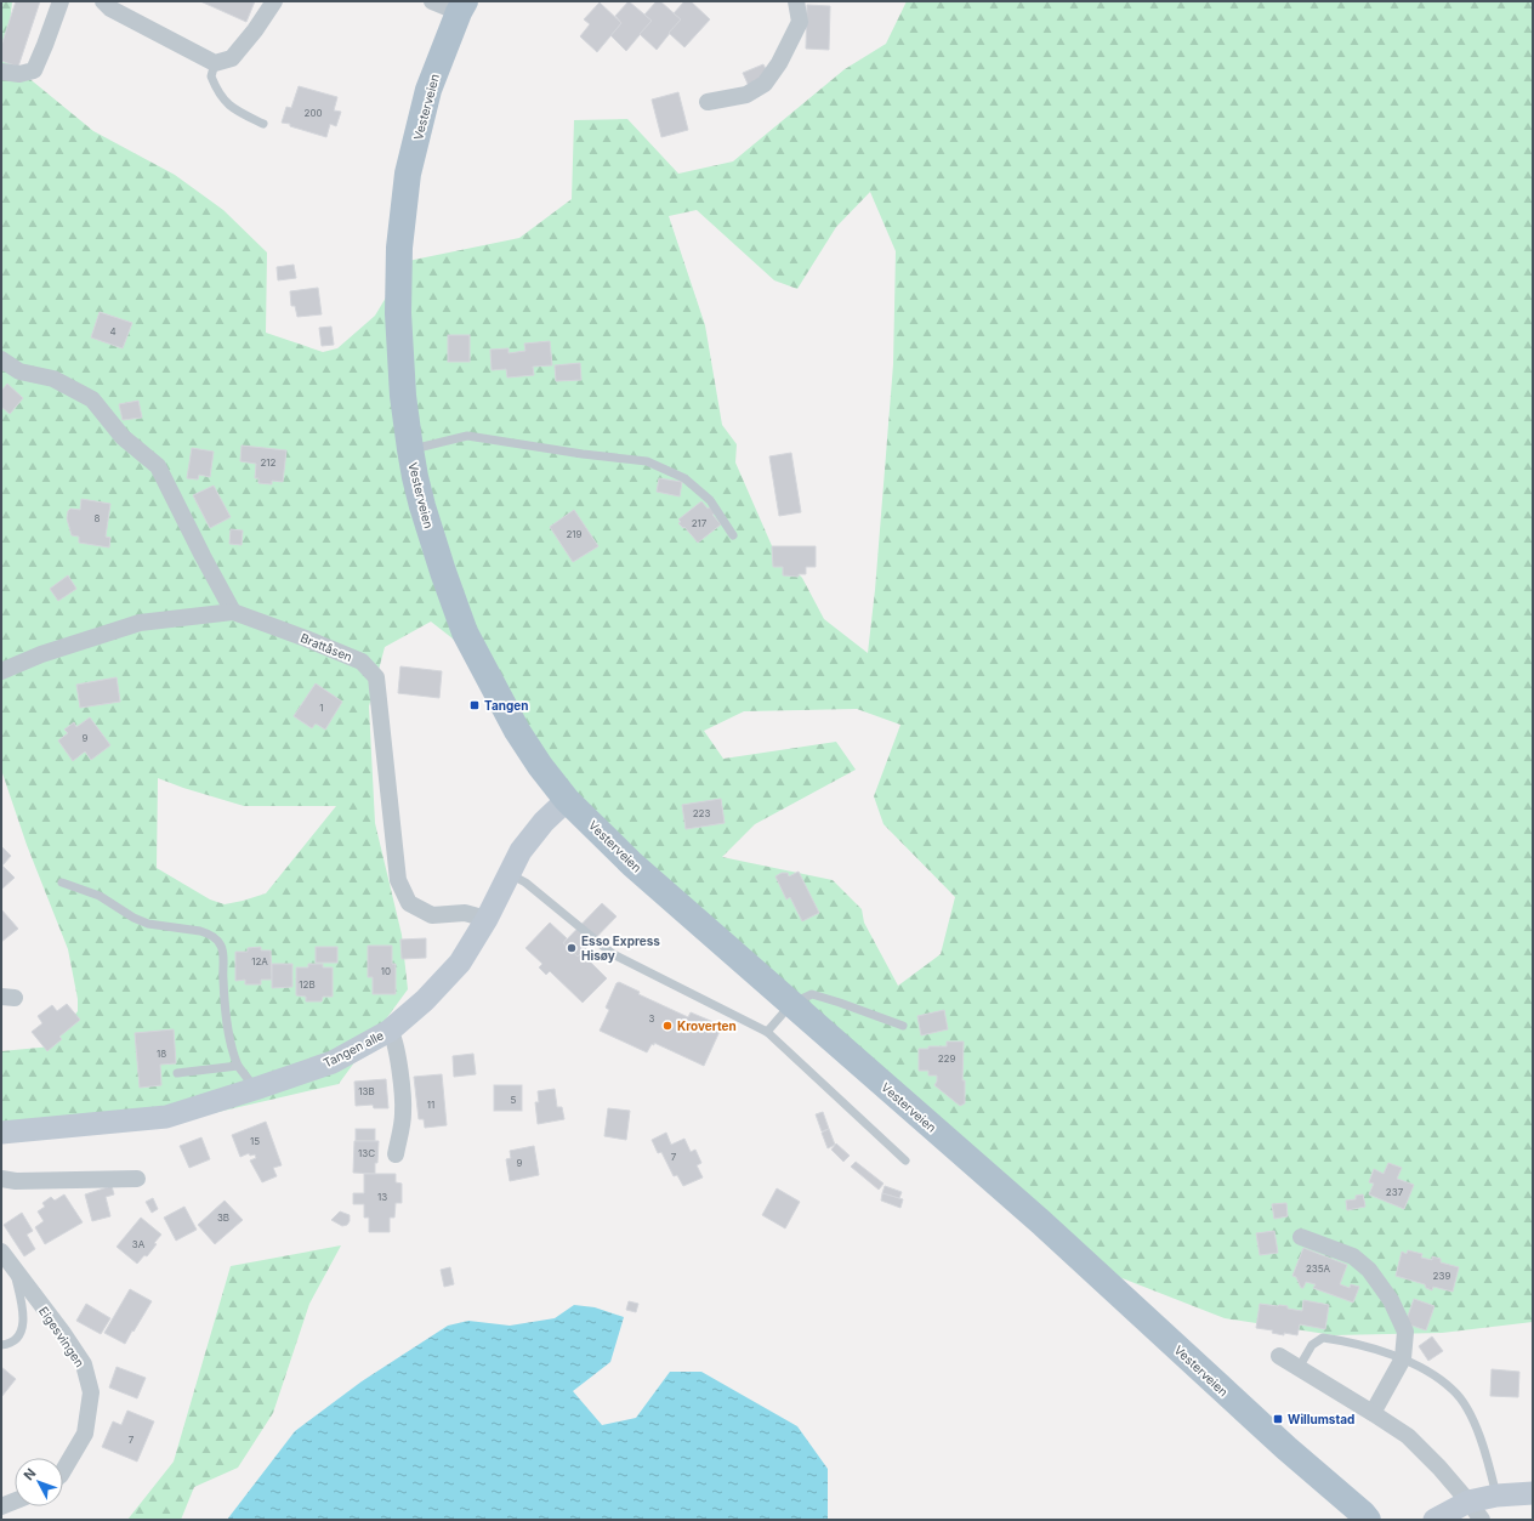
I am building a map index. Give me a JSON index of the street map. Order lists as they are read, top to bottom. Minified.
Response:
{"streets":{"main road":["Vesterveien","Tangen alle"],"street":["Brattåsen","Eigesvingen"]},"crossings":[["Vesterveien","Tangen alle"],["Brattåsen","Tangen alle"]],"places":{"transit":["Tangen","Willumstad"],"other":["Esso Express Hisøy","Kroverten"]},"house_numbers":["200","4","212","8","217","219","1","9","223","12A","10","12B","3","18","229","13B","5","11","15","13C","7","9","237","13","3B","3A","235A","239","7"],"north":"top left"}
